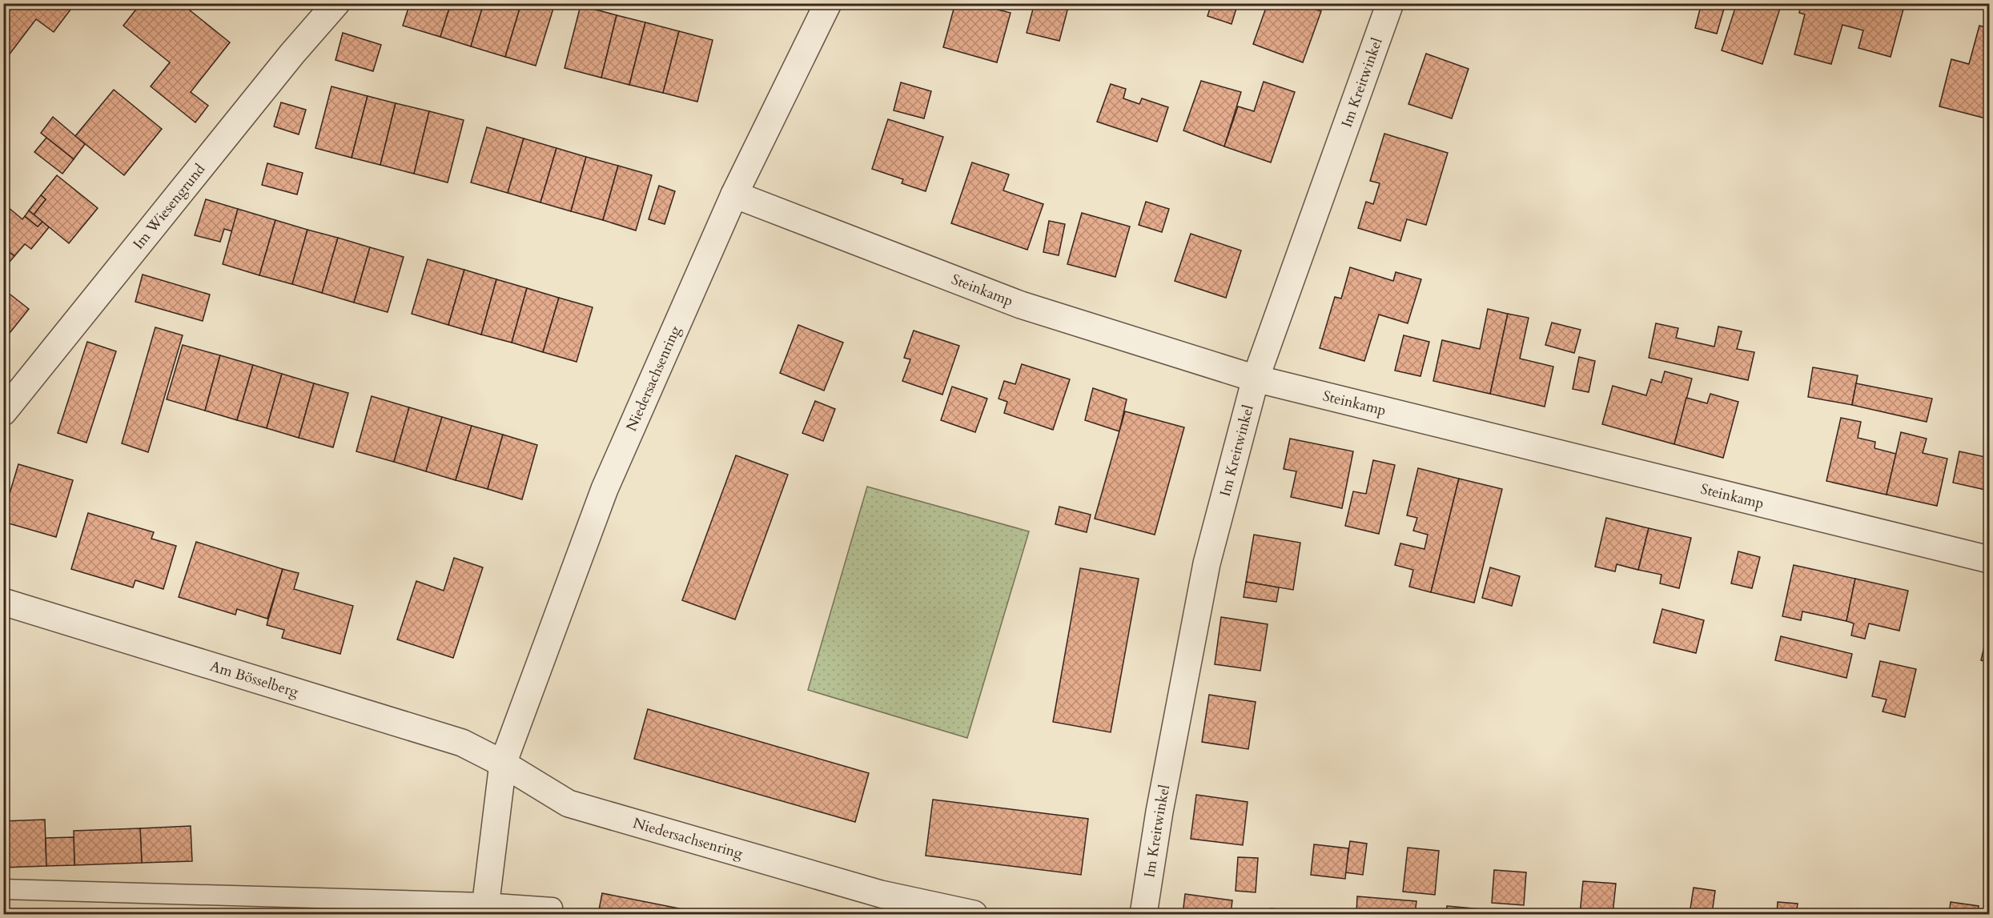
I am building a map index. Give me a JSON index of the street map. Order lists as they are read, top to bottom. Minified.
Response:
{"streets":{"street":["Im Kreitwinkel","Im Wiesengrund","Steinkamp","Niedersachsenring","Am Bösselberg"]},"crossings":[["Im Kreitwinkel","Steinkamp"],["Steinkamp","Niedersachsenring"],["Niedersachsenring","Am Bösselberg"]]}
